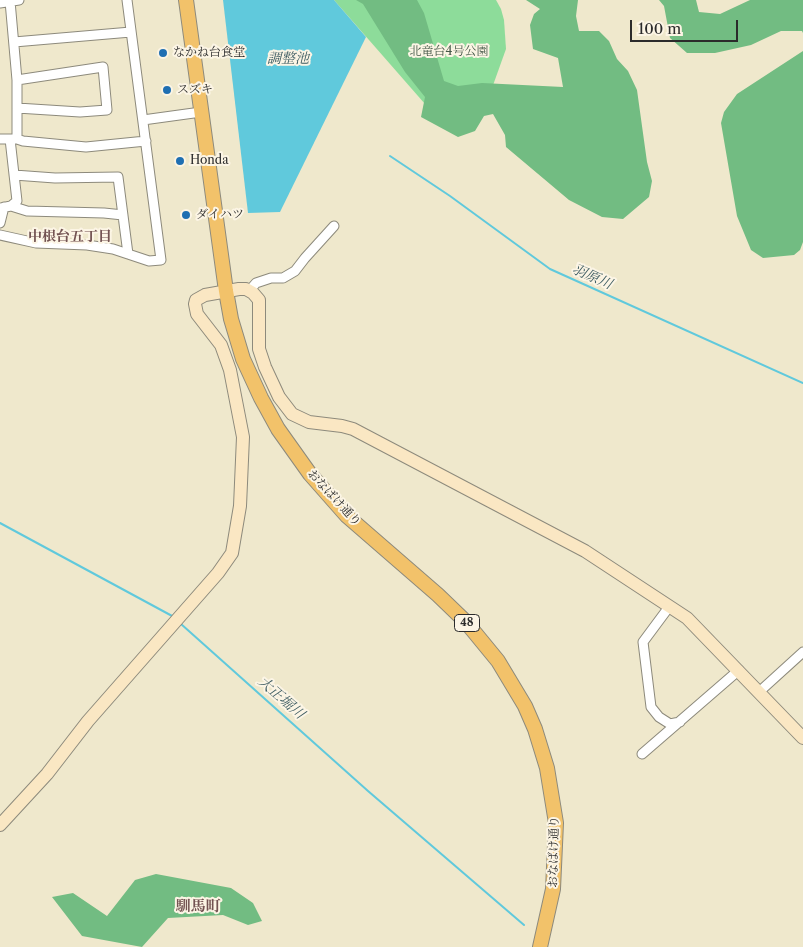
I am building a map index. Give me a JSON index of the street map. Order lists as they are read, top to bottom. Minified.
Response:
{"streets":{"main road":["おなばけ通り","48"]},"districts":["中根台五丁目","馴馬町"],"water":["調整池","羽原川","大正堀川"],"parks":["北竜台4号公園"],"places":["なかね台食堂","スズキ","Honda","ダイハツ"],"scale_bar":"100 m"}
